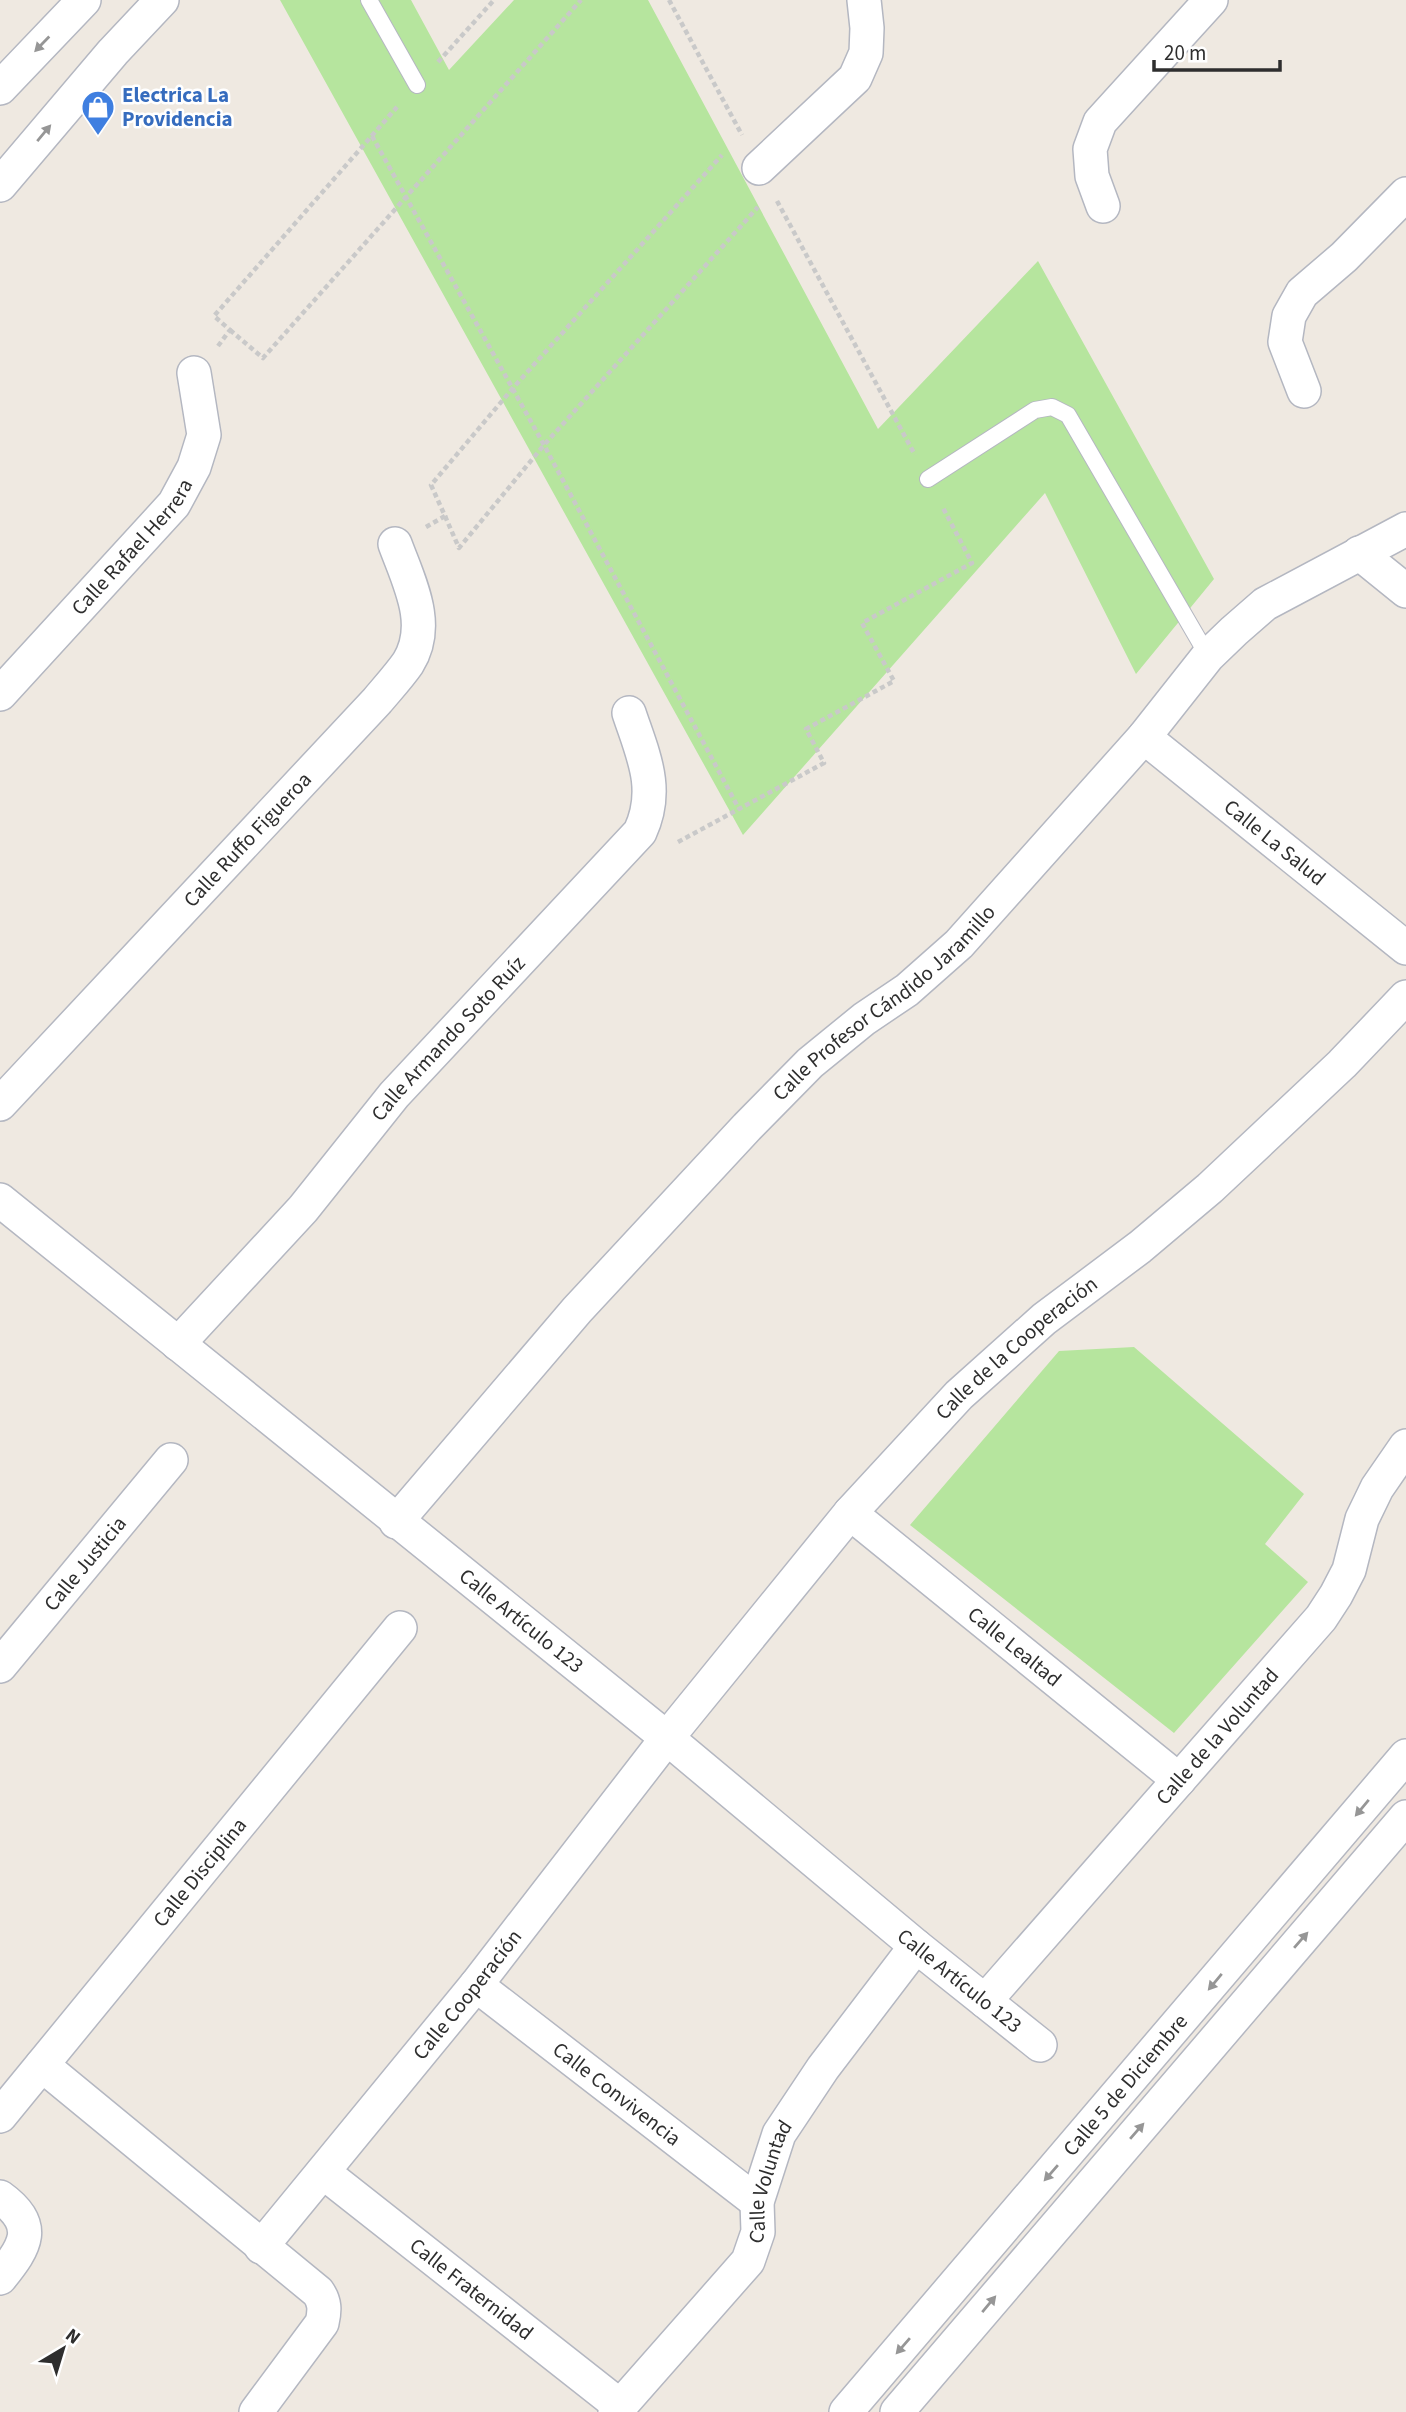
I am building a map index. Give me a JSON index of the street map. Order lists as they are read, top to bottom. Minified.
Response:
{"streets":{"street":["Calle Rafael Herrera","Calle Ruffo Figueroa","Calle La Salud","Calle Profesor Cándido Jaramillo","Calle Armando Soto Ruíz","Calle de la Cooperación","Calle Justicia","Calle Artículo 123","Calle Lealtad","Calle de la Voluntad","Calle Disciplina","Calle Cooperación","Calle 5 de Diciembre","Calle Convivencia","Calle Voluntad","Calle Fraternidad"]},"crossings":[["Calle La Salud","Calle Profesor Cándido Jaramillo"],["Calle Profesor Cándido Jaramillo","Calle Artículo 123"],["Calle Armando Soto Ruíz","Calle Artículo 123"],["Calle de la Cooperación","Calle Artículo 123"],["Calle de la Cooperación","Calle Lealtad"],["Calle de la Cooperación","Calle Cooperación"],["Calle Artículo 123","Calle de la Voluntad"],["Calle Artículo 123","Calle Cooperación"],["Calle Artículo 123","Calle Voluntad"],["Calle Lealtad","Calle de la Voluntad"],["Calle Cooperación","Calle Convivencia"],["Calle Cooperación","Calle Fraternidad"],["Calle Convivencia","Calle Voluntad"],["Calle Voluntad","Calle Fraternidad"]],"places":{"shop":["Electrica La Providencia"]},"scale_bar":"20 m","north":"top right"}
